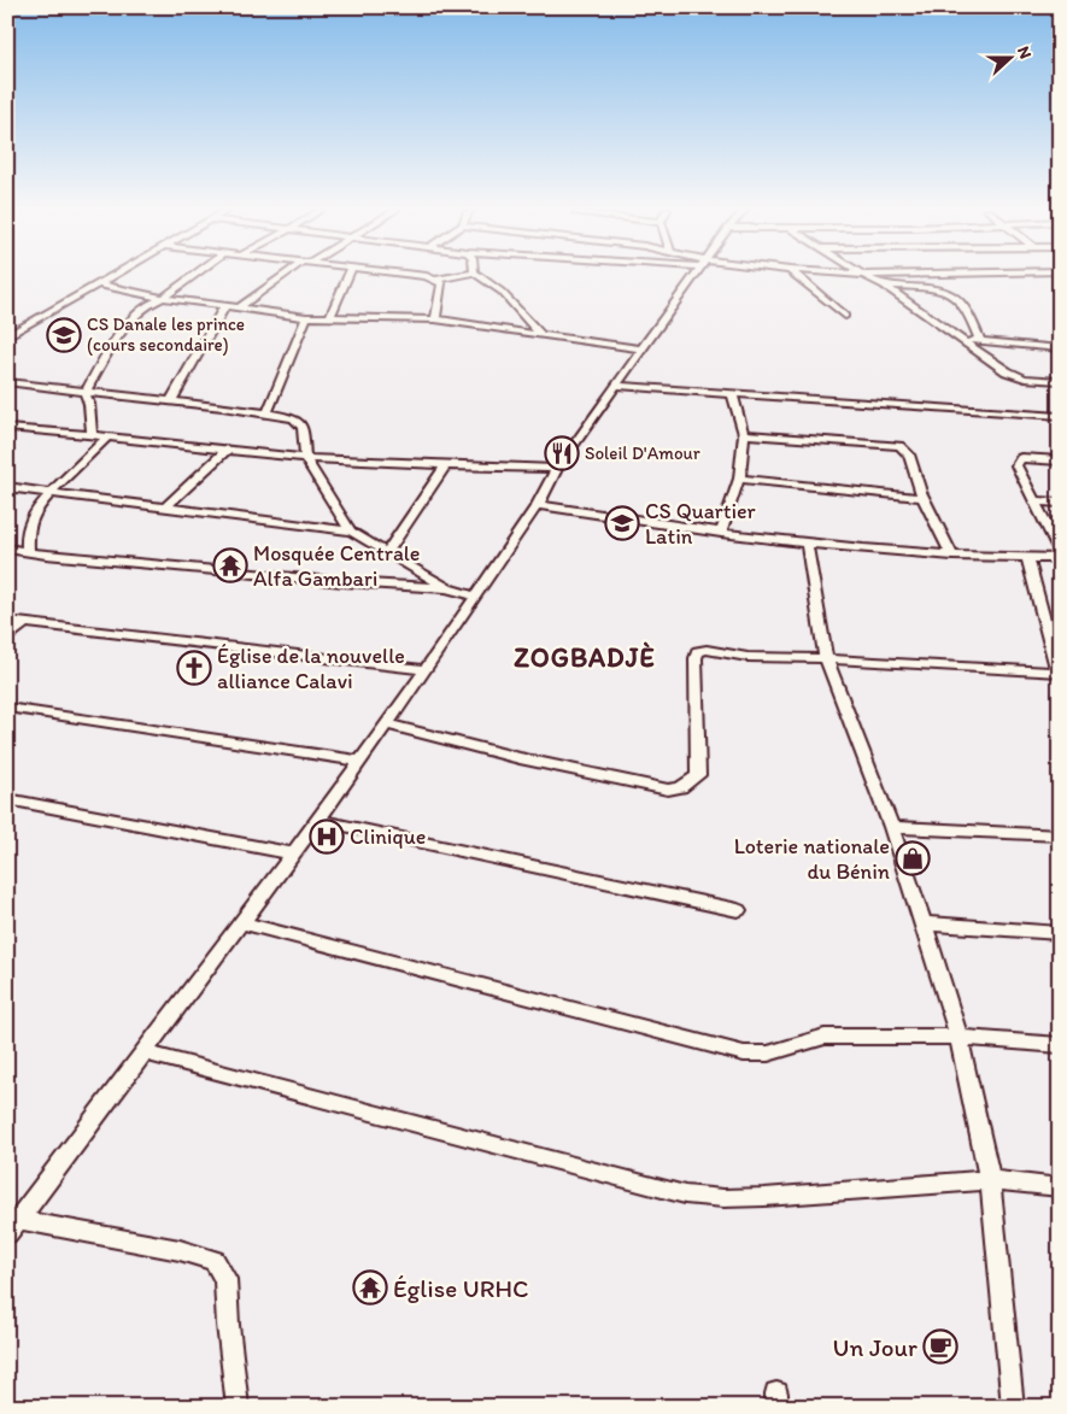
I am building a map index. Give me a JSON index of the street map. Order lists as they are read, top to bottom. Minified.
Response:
{"districts":["ZOGBADJÈ"],"places":{"school or university":["CS Danale les prince (cours secondaire)","CS Quartier Latin"],"restaurant":["Soleil D'Amour"],"temple":["Mosquée Centrale Alfa Gambari","Église URHC"],"church":["Église de la nouvelle alliance Calavi"],"hospital":["Clinique"],"shop":["Loterie nationale du Bénin"],"cafe":["Un Jour"]},"north":"right"}
